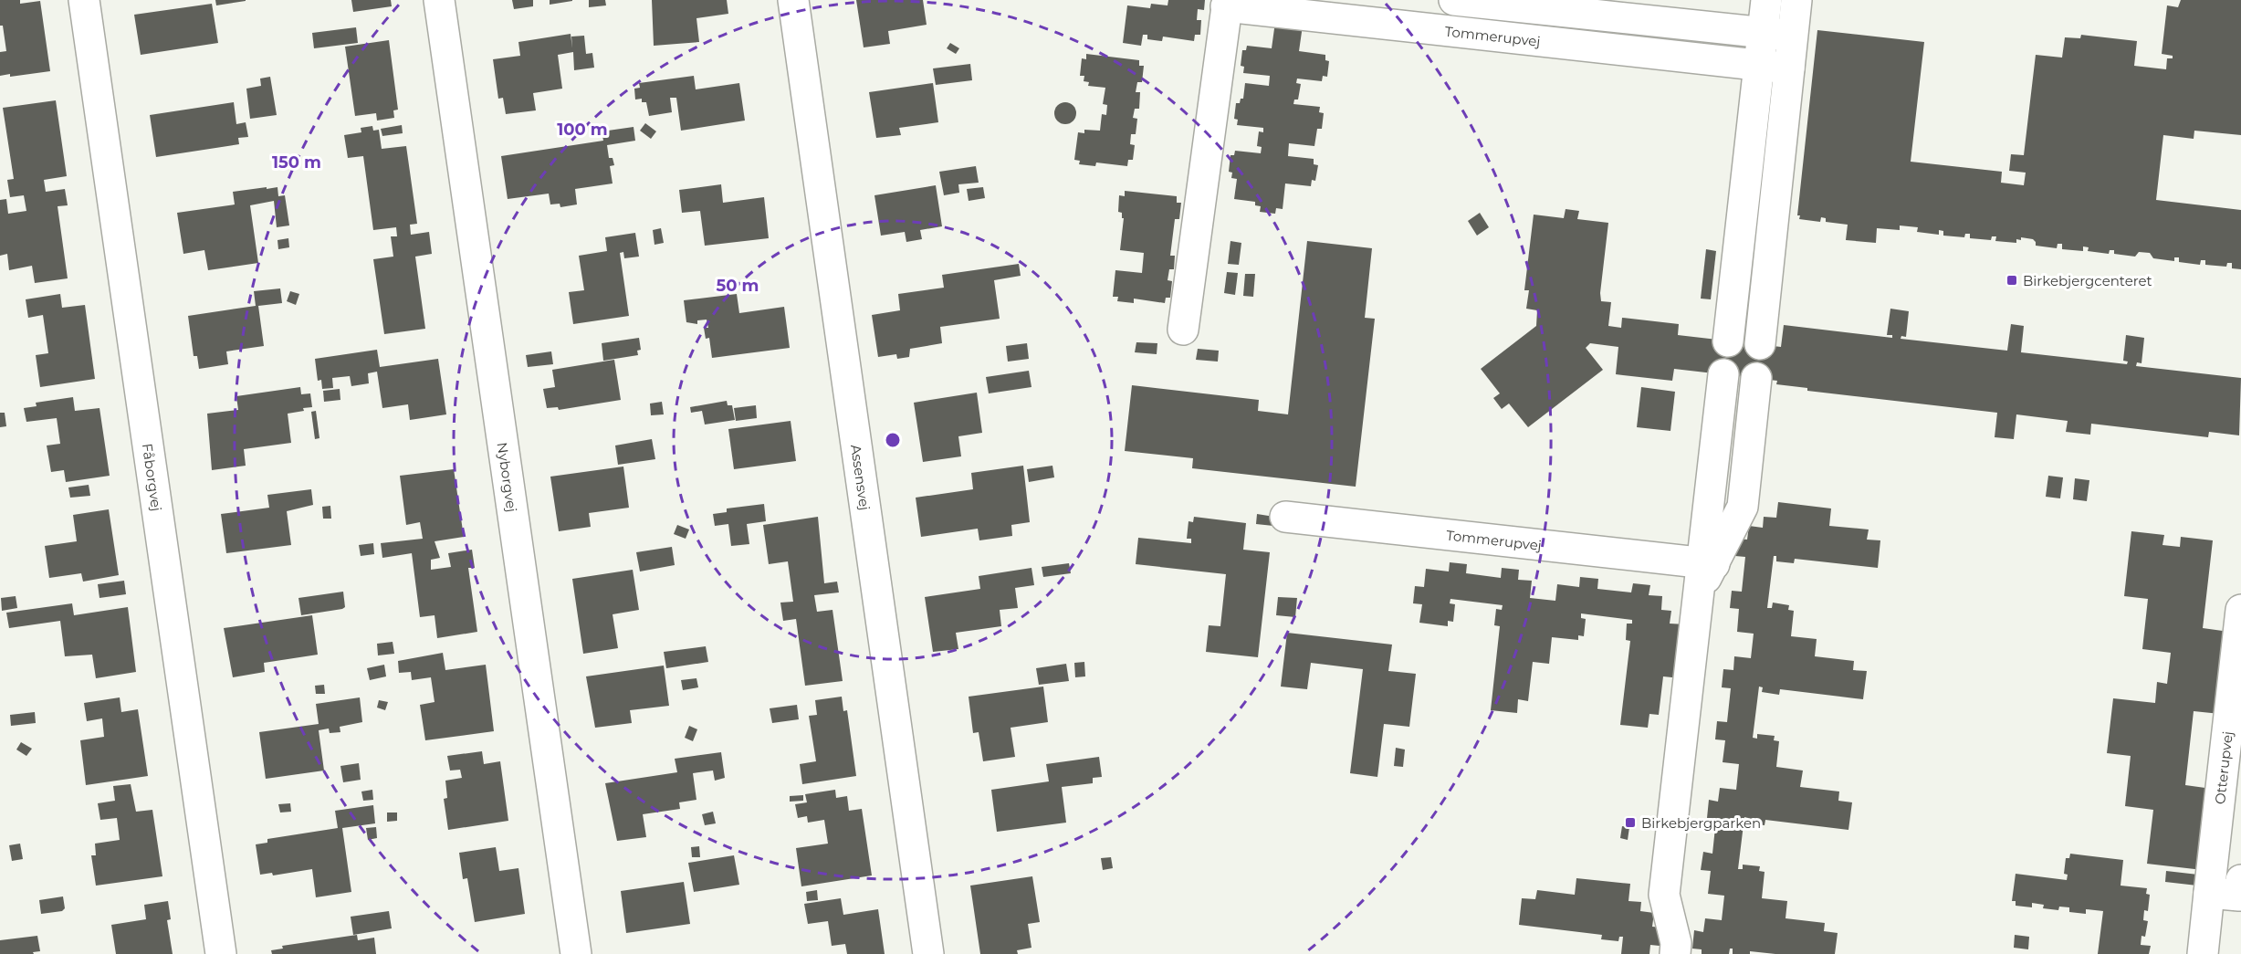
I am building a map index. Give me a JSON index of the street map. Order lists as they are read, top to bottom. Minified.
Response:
{"streets":{"street":["Tommerupvej","Fåborgvej","Nyborgvej","Assensvej","Otterupvej"]},"places":{"transit":["Birkebjergcenteret","Birkebjergparken"]},"rings":["100 m","150 m","50 m"]}
